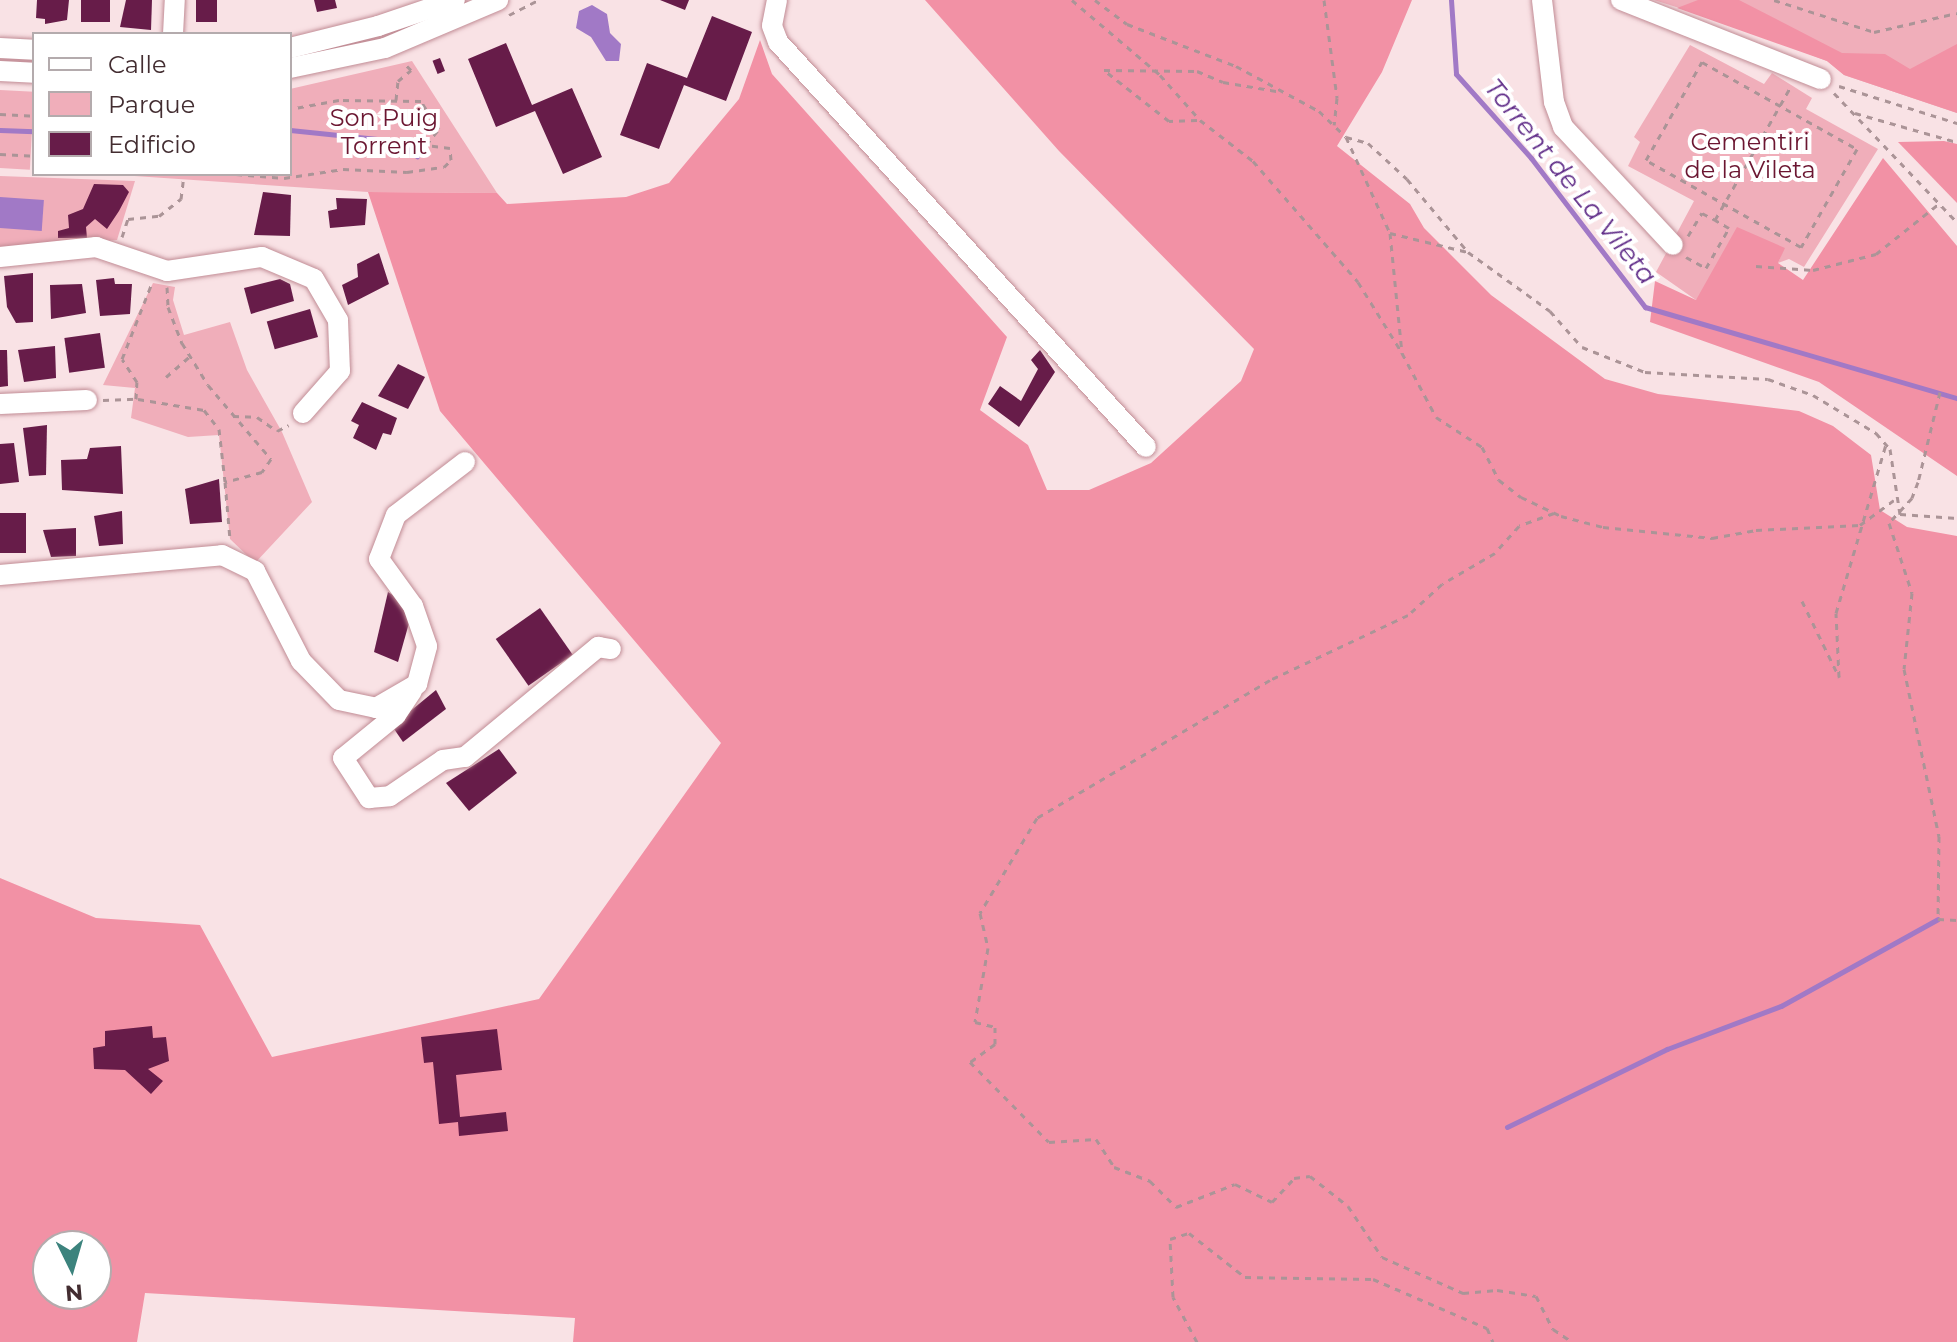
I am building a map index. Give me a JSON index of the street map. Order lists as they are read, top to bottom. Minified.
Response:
{"water":["Torrent de La Vileta"],"parks":["Son Puig Torrent","Cementiri de la Vileta"],"legend":["Calle","Parque","Edificio"],"north":"bottom"}
